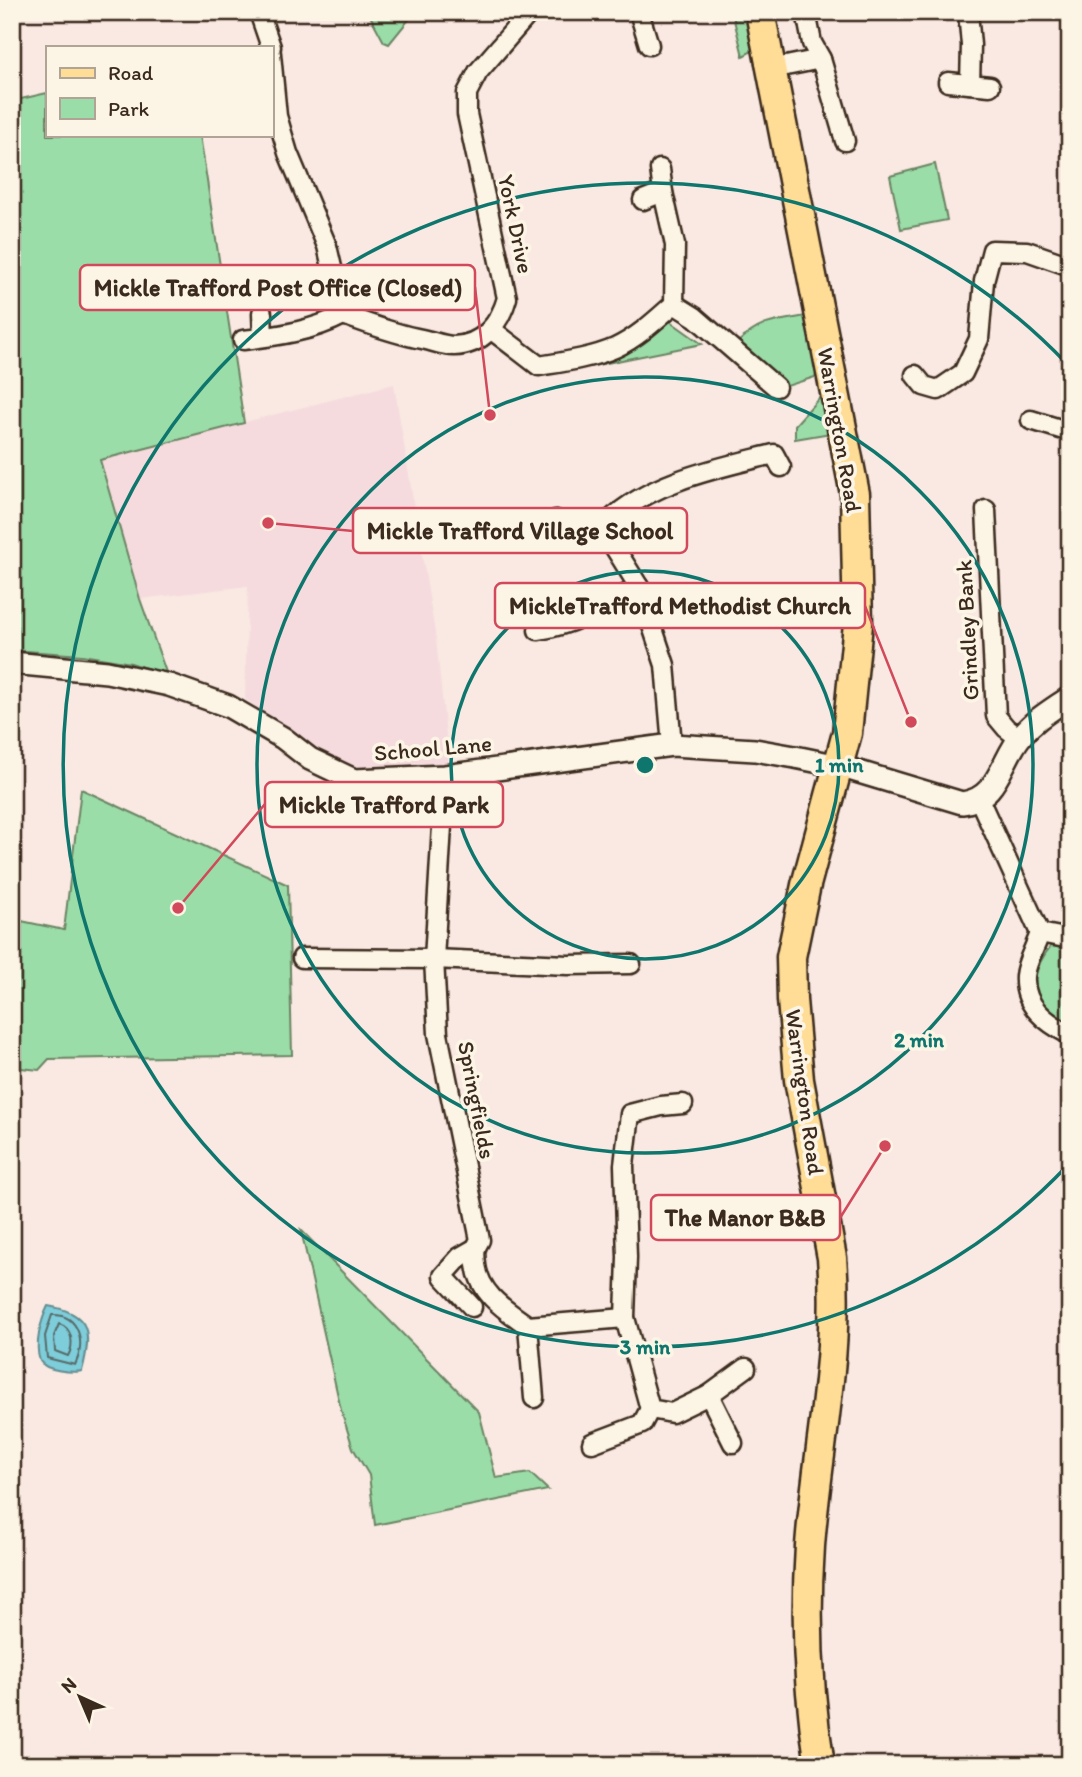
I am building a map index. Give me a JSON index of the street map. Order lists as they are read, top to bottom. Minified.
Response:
{"streets":{"main road":["Warrington Road"],"street":["York Drive","Grindley Bank","School Lane","Springfields"]},"crossings":[["Warrington Road","School Lane"],["School Lane","Springfields"]],"places":["Mickle Trafford Post Office (Closed)","Mickle Trafford Village School","MickleTrafford Methodist Church","Mickle Trafford Park","The Manor B&B"],"legend":["Road","Park"],"north":"top left","rings":["1 min","2 min","3 min"]}
